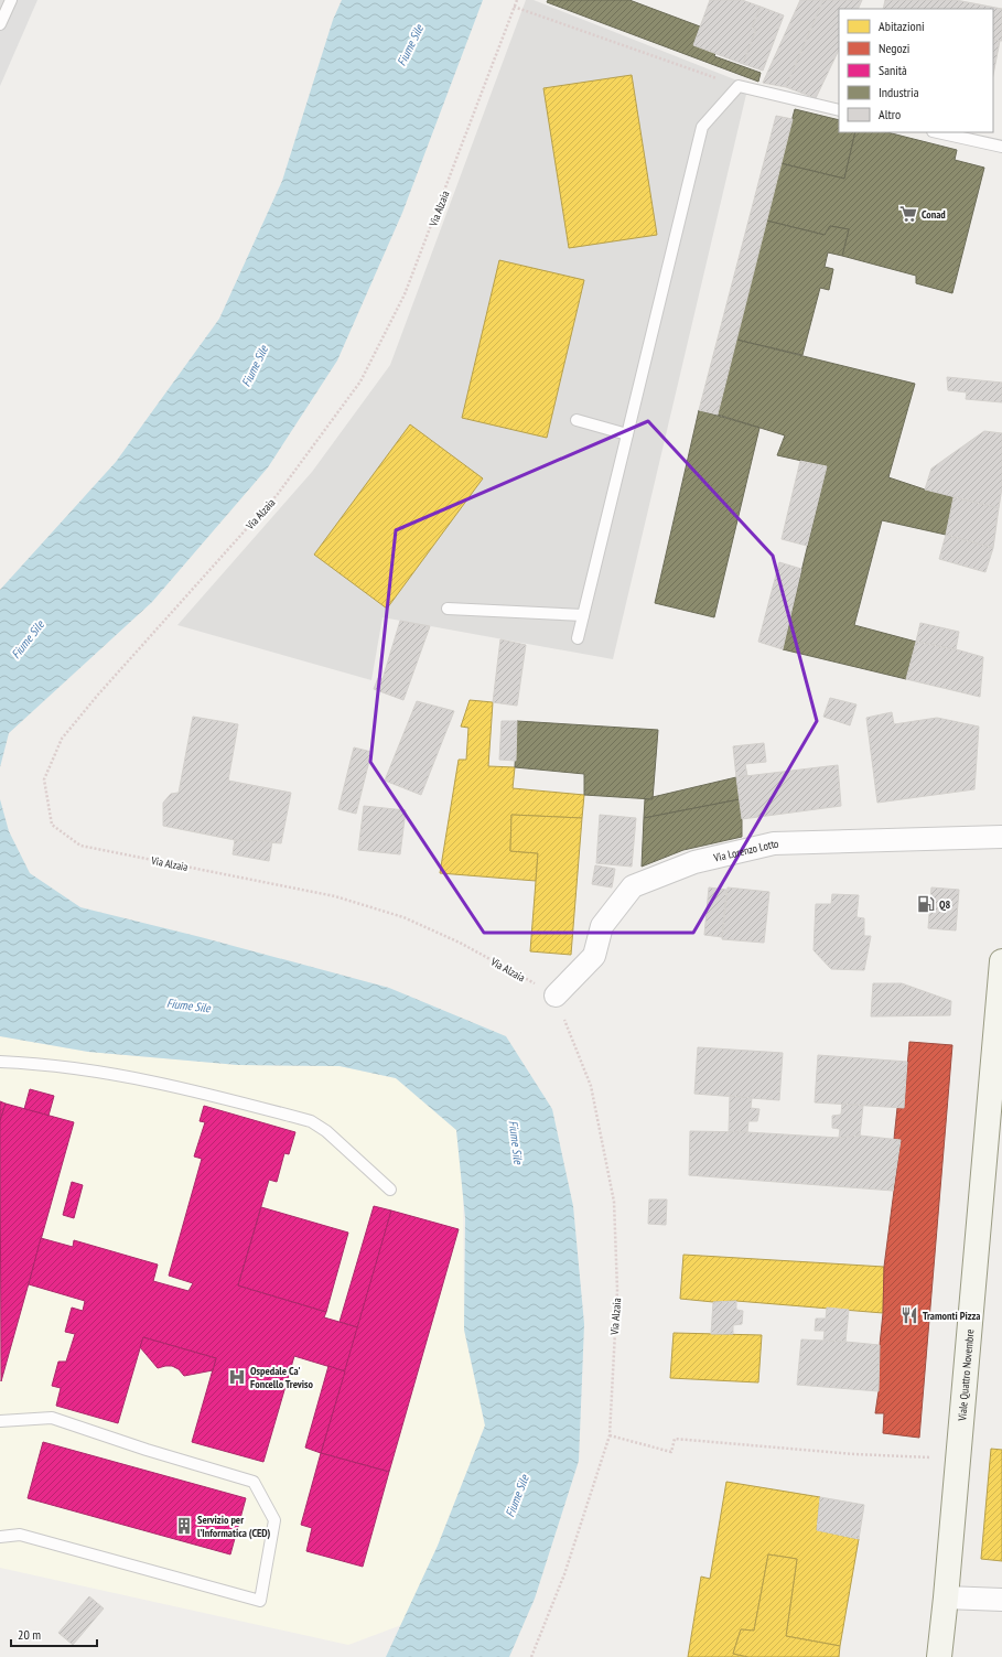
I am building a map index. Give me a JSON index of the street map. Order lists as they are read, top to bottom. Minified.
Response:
{"streets":{"main road":["Viale Quattro Novembre"],"street":["Via Lorenzo Lotto"],"path":["Via Alzaia"]},"crossings":[["Via Alzaia","Via Lorenzo Lotto"]],"water":["Fiume Sile"],"places":{"supermarket":["Conad"],"fuel station":["Q8"],"restaurant":["Tramonti Pizza"],"hospital":["Ospedale Ca' Foncello Treviso"],"building":["Servizio per l’Informatica (CED)"]},"legend":["Abitazioni","Negozi","Sanità","Industria","Altro"],"scale_bar":"20 m"}
